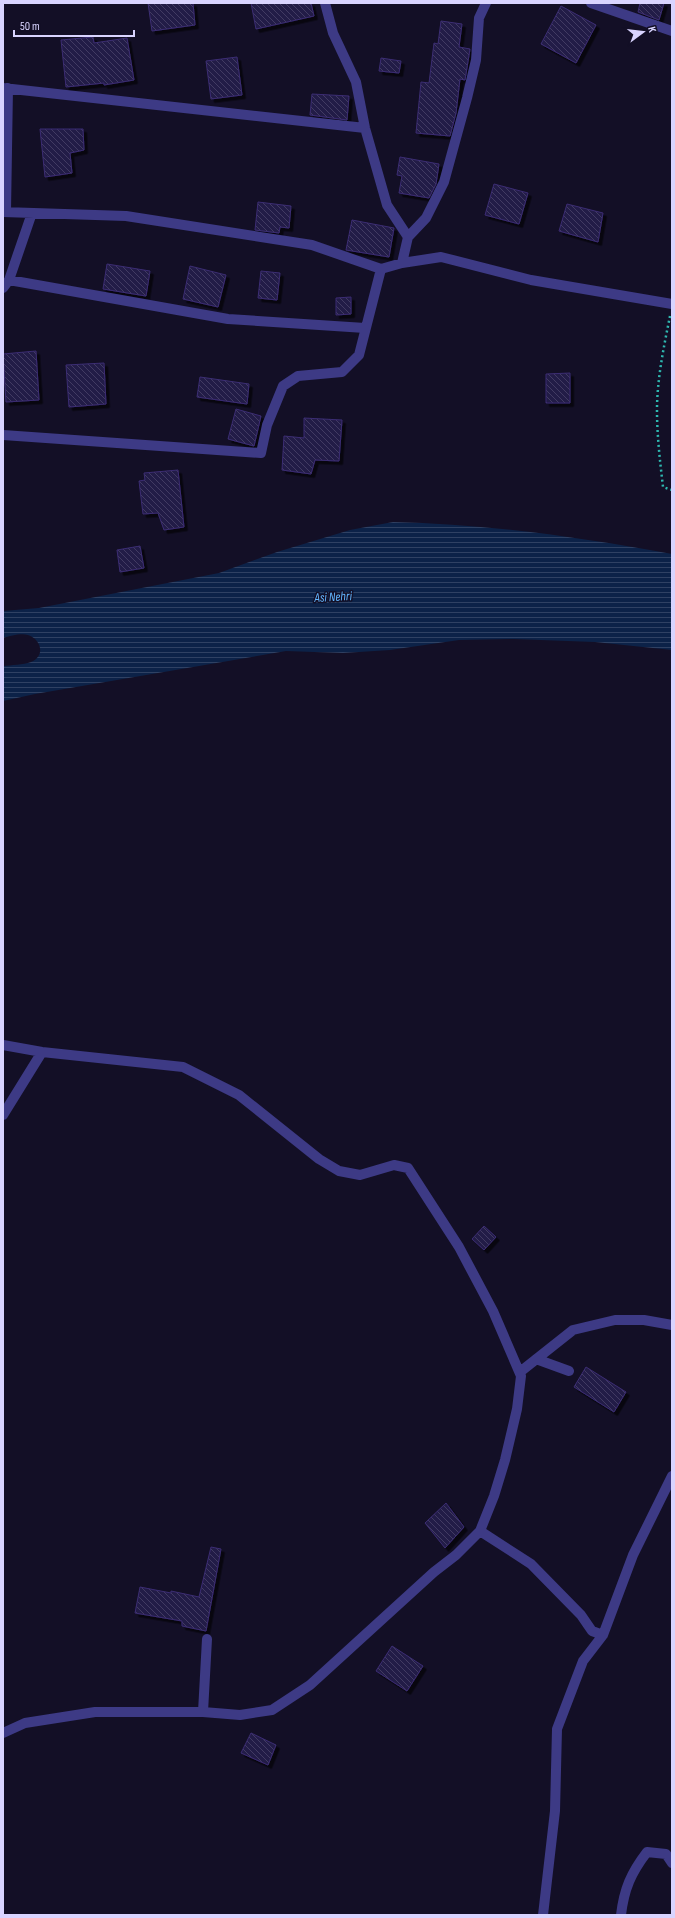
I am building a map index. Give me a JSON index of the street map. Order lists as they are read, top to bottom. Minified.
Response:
{"water":["Asi Nehri"],"scale_bar":"50 m","north":"right"}
